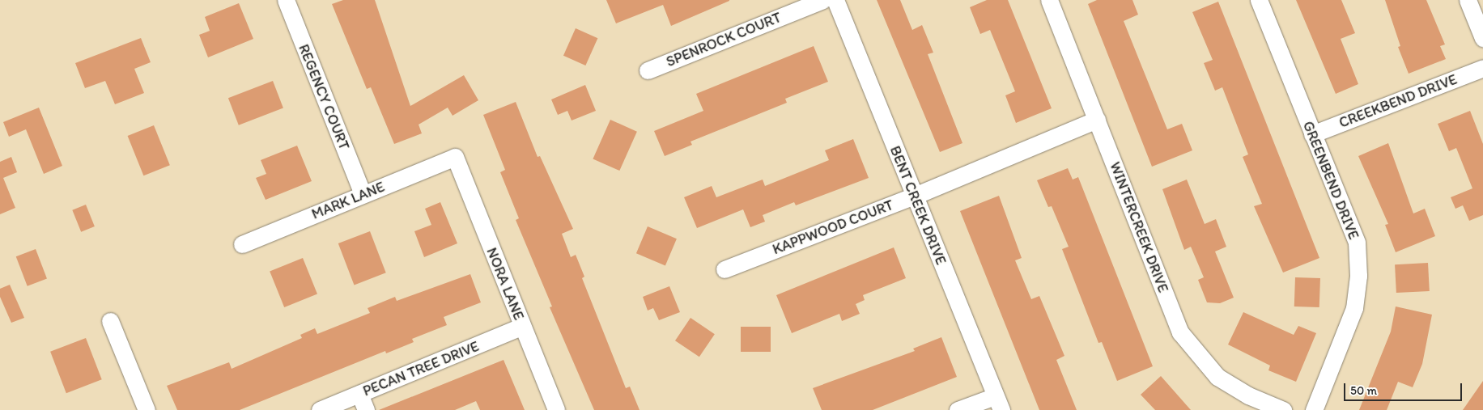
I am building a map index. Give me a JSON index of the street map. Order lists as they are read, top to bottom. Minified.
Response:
{"streets":{"street":["SPENROCK COURT","REGENCY COURT","CREEKBEND DRIVE","GREENBEND DRIVE","MARK LANE","BENT CREEK DRIVE","KAPPWOOD COURT","WINTERCREEK DRIVE","NORA LANE","PECAN TREE DRIVE"]},"crossings":[["REGENCY COURT","MARK LANE"],["CREEKBEND DRIVE","GREENBEND DRIVE"],["MARK LANE","NORA LANE"],["BENT CREEK DRIVE","KAPPWOOD COURT"],["KAPPWOOD COURT","WINTERCREEK DRIVE"],["NORA LANE","PECAN TREE DRIVE"]],"scale_bar":"50 m"}
